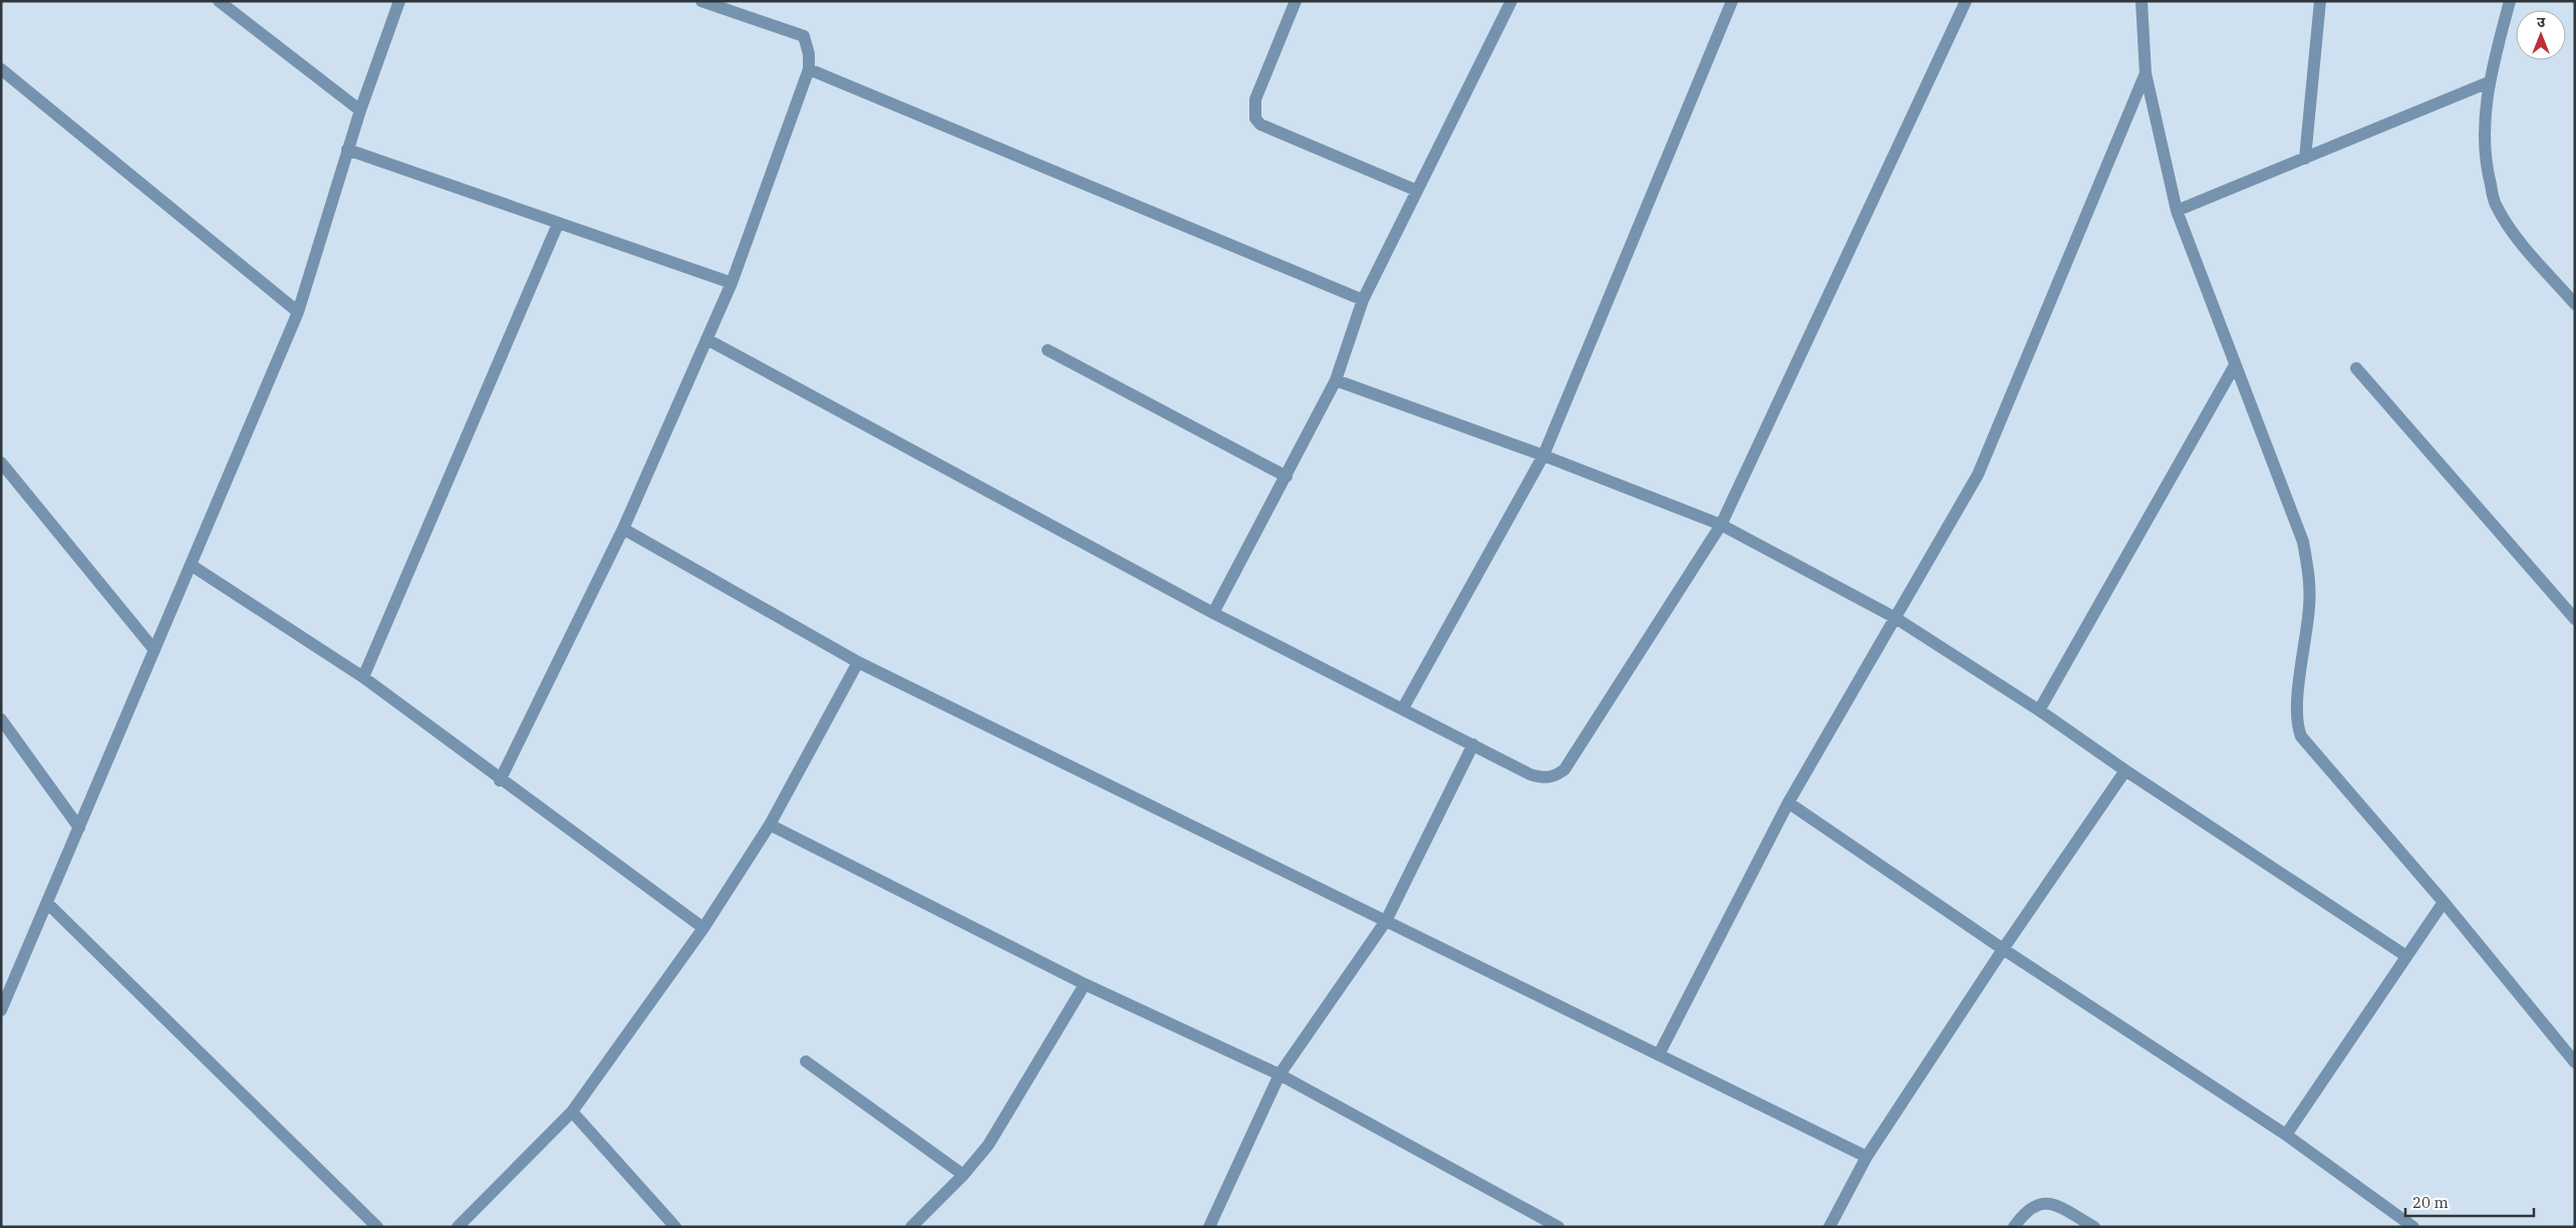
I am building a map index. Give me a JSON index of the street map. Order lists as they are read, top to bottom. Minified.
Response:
{"scale_bar":"20 m","north":"top"}
